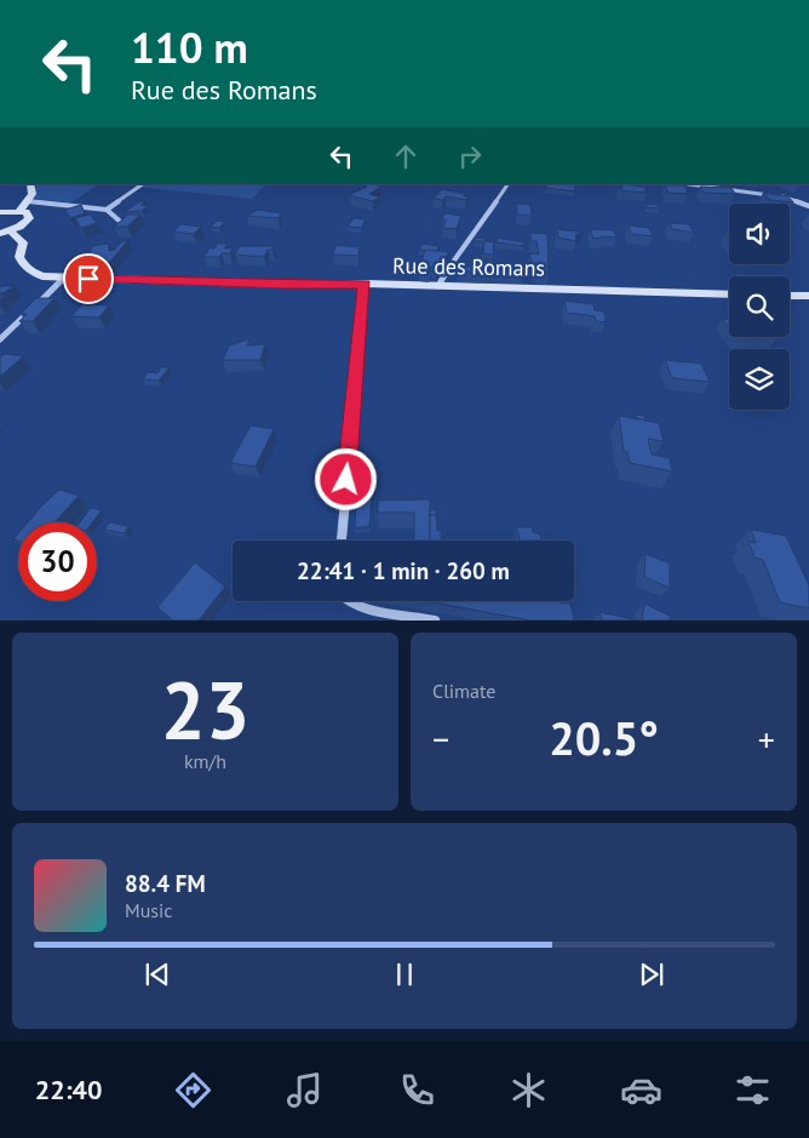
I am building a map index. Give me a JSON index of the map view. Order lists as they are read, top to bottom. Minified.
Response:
{"streets":{"street":["Rue des Romans"]},"page":{"turn":["110 m","Rue des Romans"],"limit":"30","trip":"22:41 · 1 min · 260 m","tile":[["23","km/h"],"Climate"],"heat":["−","20.5°","+"],"song":["88.4 FM","Music"],"tabs":"22:40"}}
